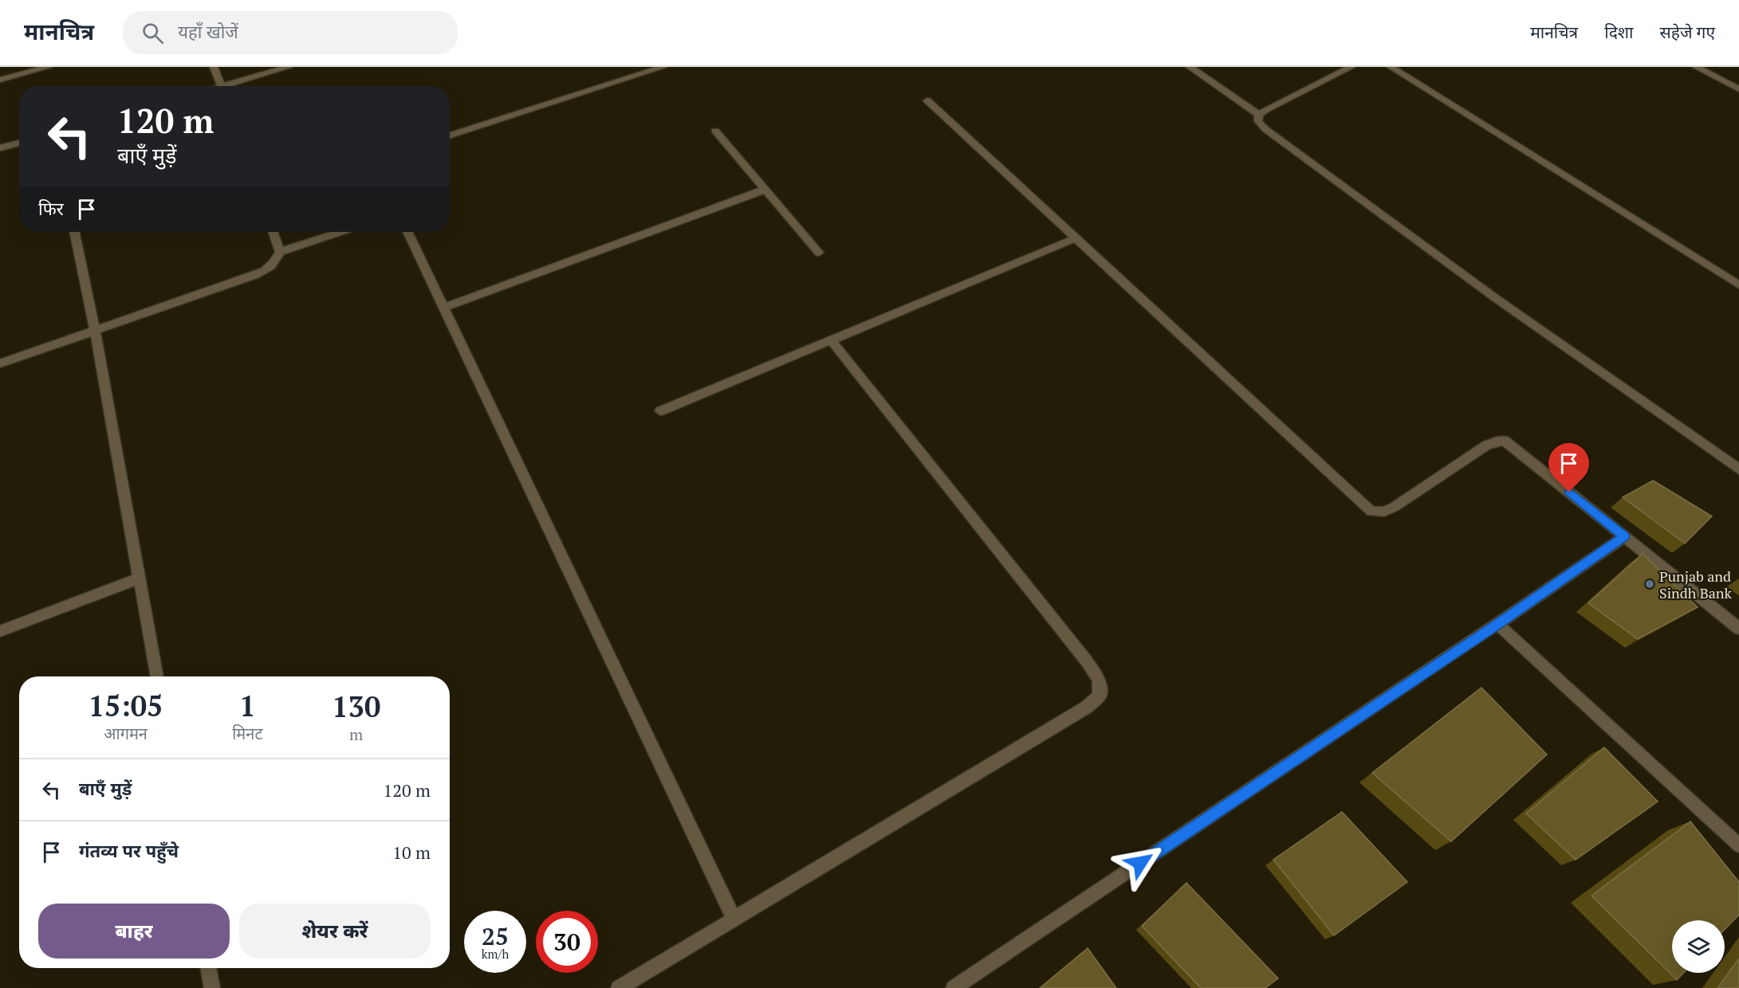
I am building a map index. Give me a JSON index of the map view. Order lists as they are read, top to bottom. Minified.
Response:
{"places":["Punjab and Sindh Bank"],"page":{"header":"मानचित्र","search":"यहाँ खोजें","nav":["मानचित्र","दिशा","सहेजे गए"],"turn":["120 m","बाएँ मुड़ें"],"then":"फिर","eta":["15:05","आगमन","1","मिनट","130","m"],"list":[{"name":"बाएँ मुड़ें","value":"120 m"},{"name":"गंतव्य पर पहुँचे","value":"10 m"}],"buttons":["बाहर","शेयर करें"],"speed":"25 km/h","limit":"30"}}
